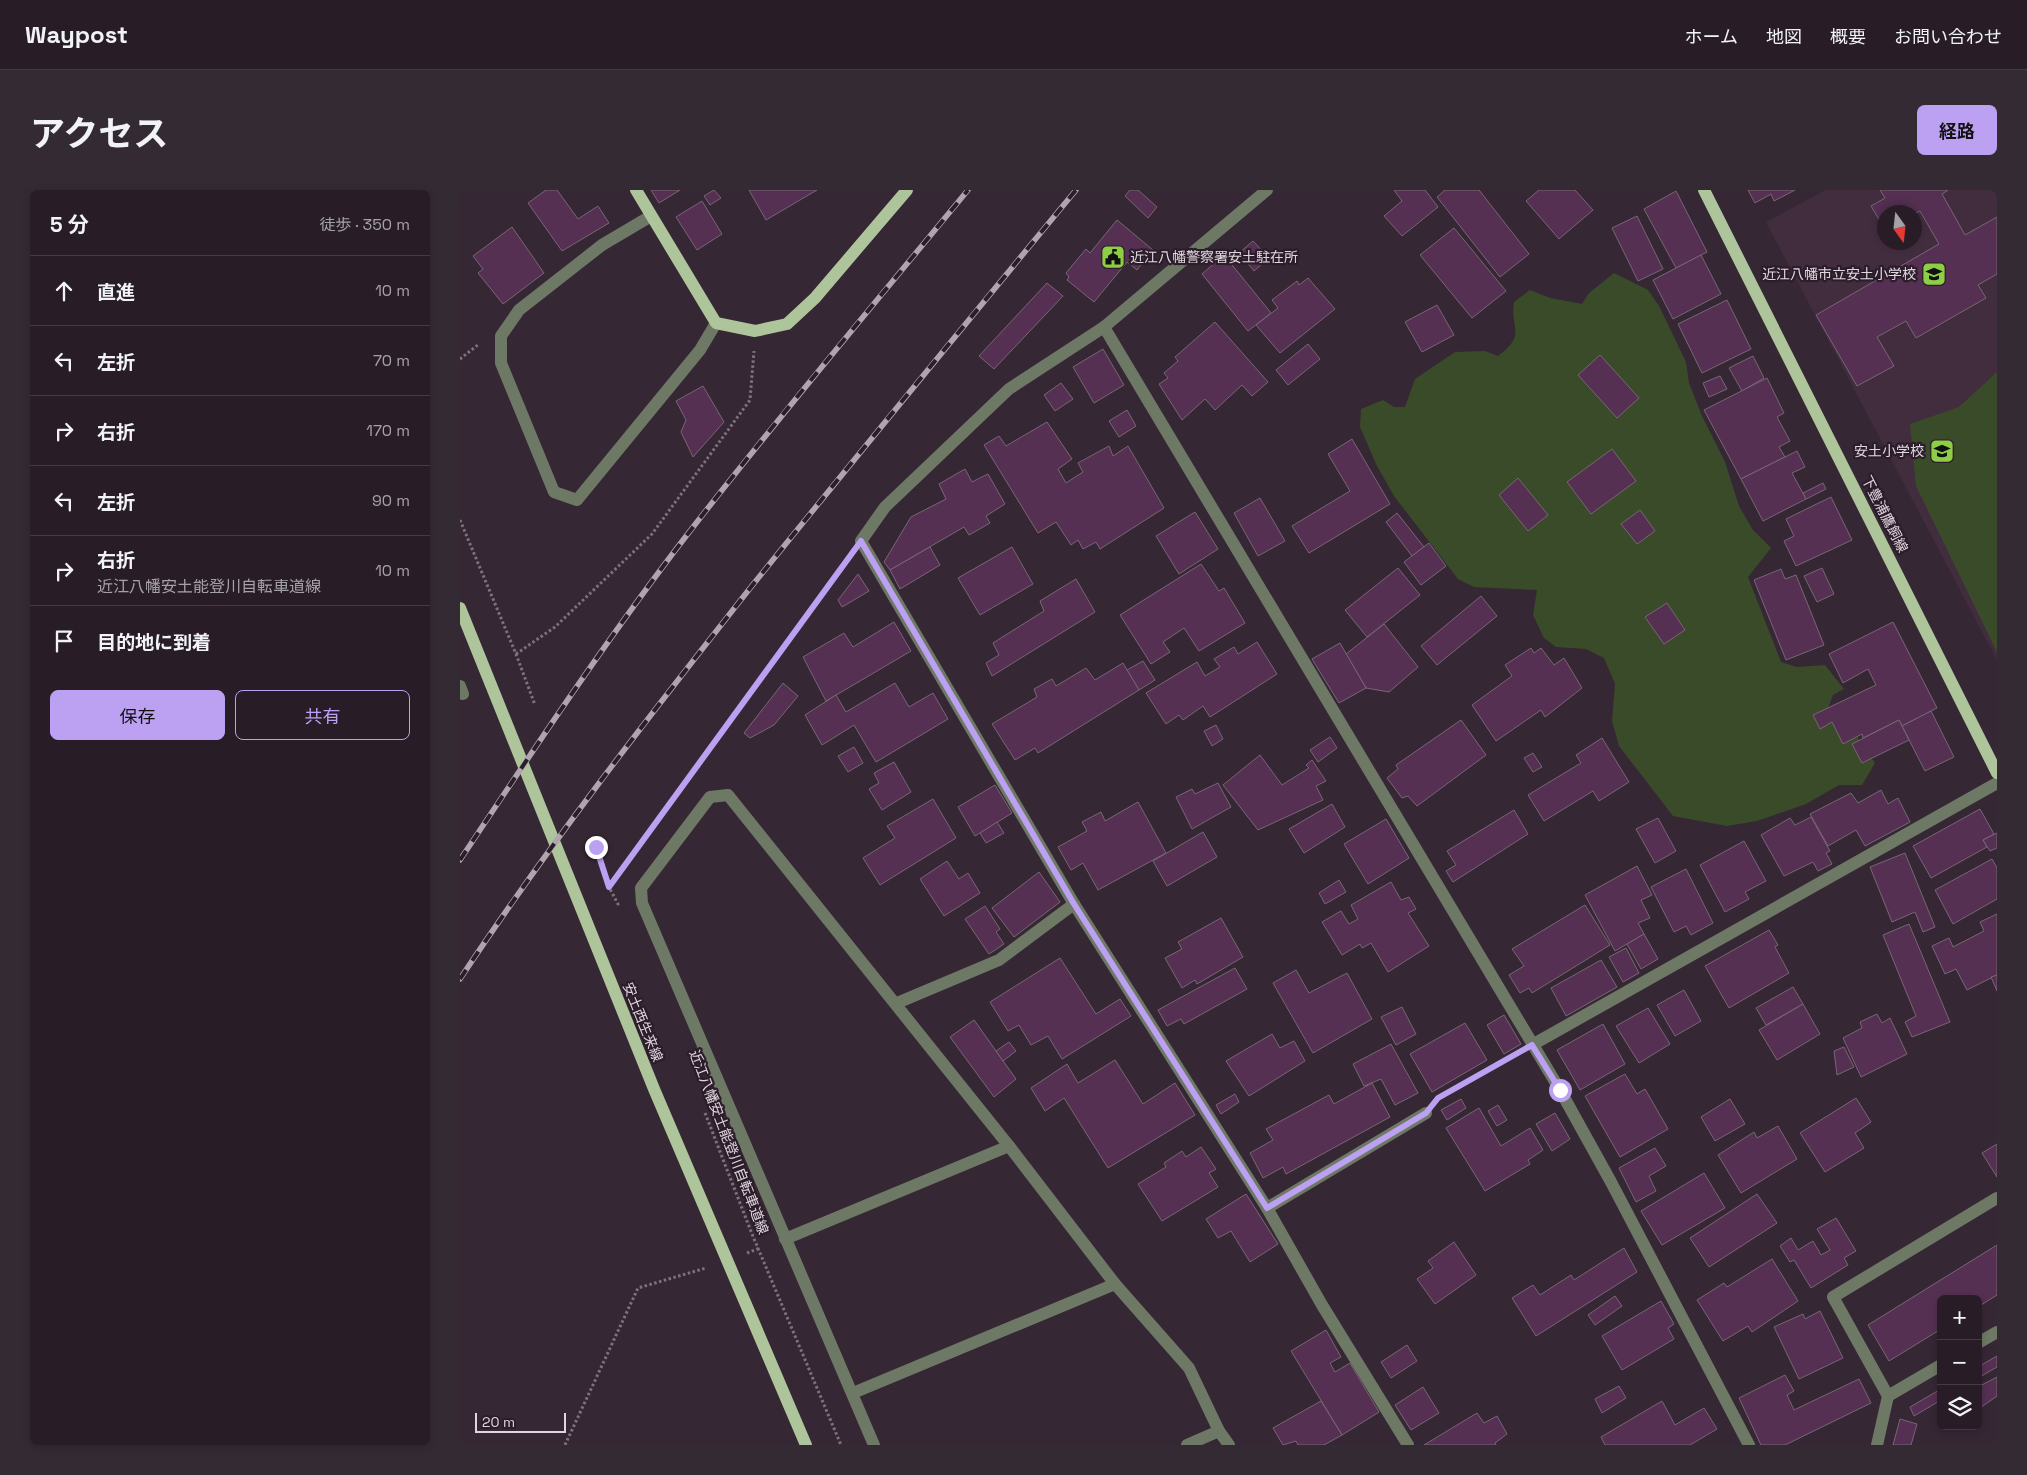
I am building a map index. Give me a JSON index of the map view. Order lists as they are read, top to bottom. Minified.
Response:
{"streets":{"main road":["下豊浦鷹飼線","安土西生来線"],"path":["近江八幡安土能登川自転車道線"]},"places":{"public building":["近江八幡警察署安土駐在所"],"school or university":["近江八幡市立安土小学校","安土小学校"]},"scale_bar":"20 m","north":"bottom","page":{"header":"Waypost","nav":["ホーム","地図","概要","お問い合わせ"],"title":"アクセス","buttons":["経路",["保存","共有"]],"heading":["5 分","徒歩 · 350 m"],"list":[["直進","10 m"],["左折","70 m"],["右折","170 m"],["左折","90 m"],["右折","近江八幡安土能登川自転車道線","10 m"],"目的地に到着"],"map_buttons":["+","−"],"scale":"20 m"}}
